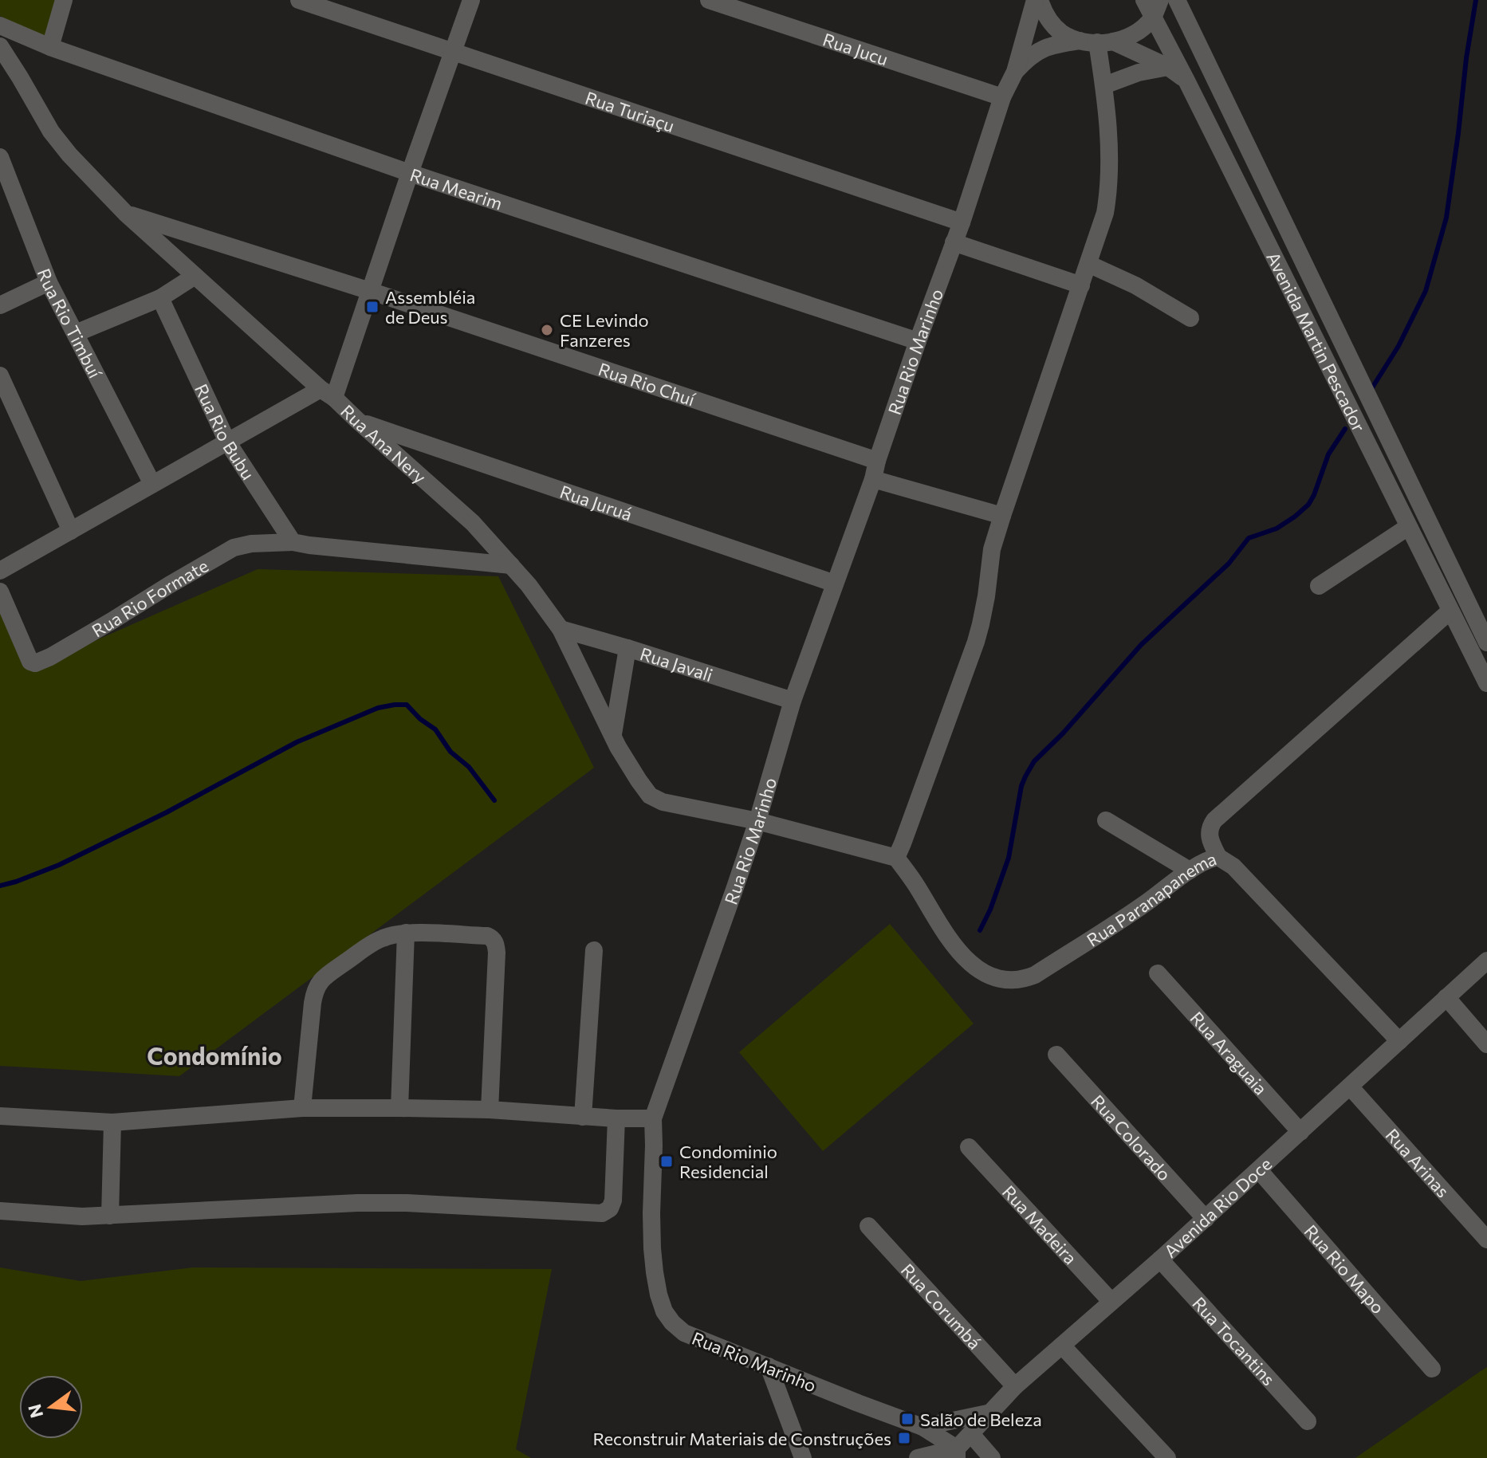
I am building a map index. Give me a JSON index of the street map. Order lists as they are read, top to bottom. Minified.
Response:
{"streets":{"street":["Rua Jucu","Rua Turiaçu","Rua Mearim","Rua Rio Timbuí","Avenida Martin Pescador","Rua Rio Marinho","Rua Rio Chuí","Rua Rio Bubu","Rua Ana Nery","Rua Juruá","Rua Rio Formate","Rua Javali","Rua Paranapanema","Rua Araguaia","Rua Colorado","Rua Arinas","Avenida Rio Doce","Rua Madeira","Rua Rio Mapo","Rua Corumbá","Rua Tocantins"]},"crossings":[["Rua Jucu","Rua Rio Marinho"],["Rua Turiaçu","Rua Rio Marinho"],["Rua Mearim","Rua Rio Marinho"],["Avenida Martin Pescador","Rua Rio Marinho"],["Rua Rio Marinho","Rua Rio Chuí"],["Rua Rio Marinho","Rua Ana Nery"],["Rua Rio Marinho","Rua Juruá"],["Rua Rio Marinho","Rua Javali"],["Rua Rio Marinho","Avenida Rio Doce"],["Rua Rio Chuí","Rua Ana Nery"],["Rua Rio Bubu","Rua Rio Formate"],["Rua Ana Nery","Rua Juruá"],["Rua Ana Nery","Rua Javali"],["Rua Ana Nery","Rua Paranapanema"],["Rua Paranapanema","Avenida Rio Doce"],["Rua Araguaia","Avenida Rio Doce"],["Rua Colorado","Avenida Rio Doce"],["Rua Arinas","Avenida Rio Doce"],["Avenida Rio Doce","Rua Madeira"],["Avenida Rio Doce","Rua Rio Mapo"],["Avenida Rio Doce","Rua Corumbá"],["Avenida Rio Doce","Rua Tocantins"]],"districts":["Condomínio"],"places":{"transit":["Assembléia de Deus","Condominio Residencial","Salão de Beleza","Reconstruir Materiais de Construções"],"other":["CE Levindo Fanzeres"]},"north":"left"}
